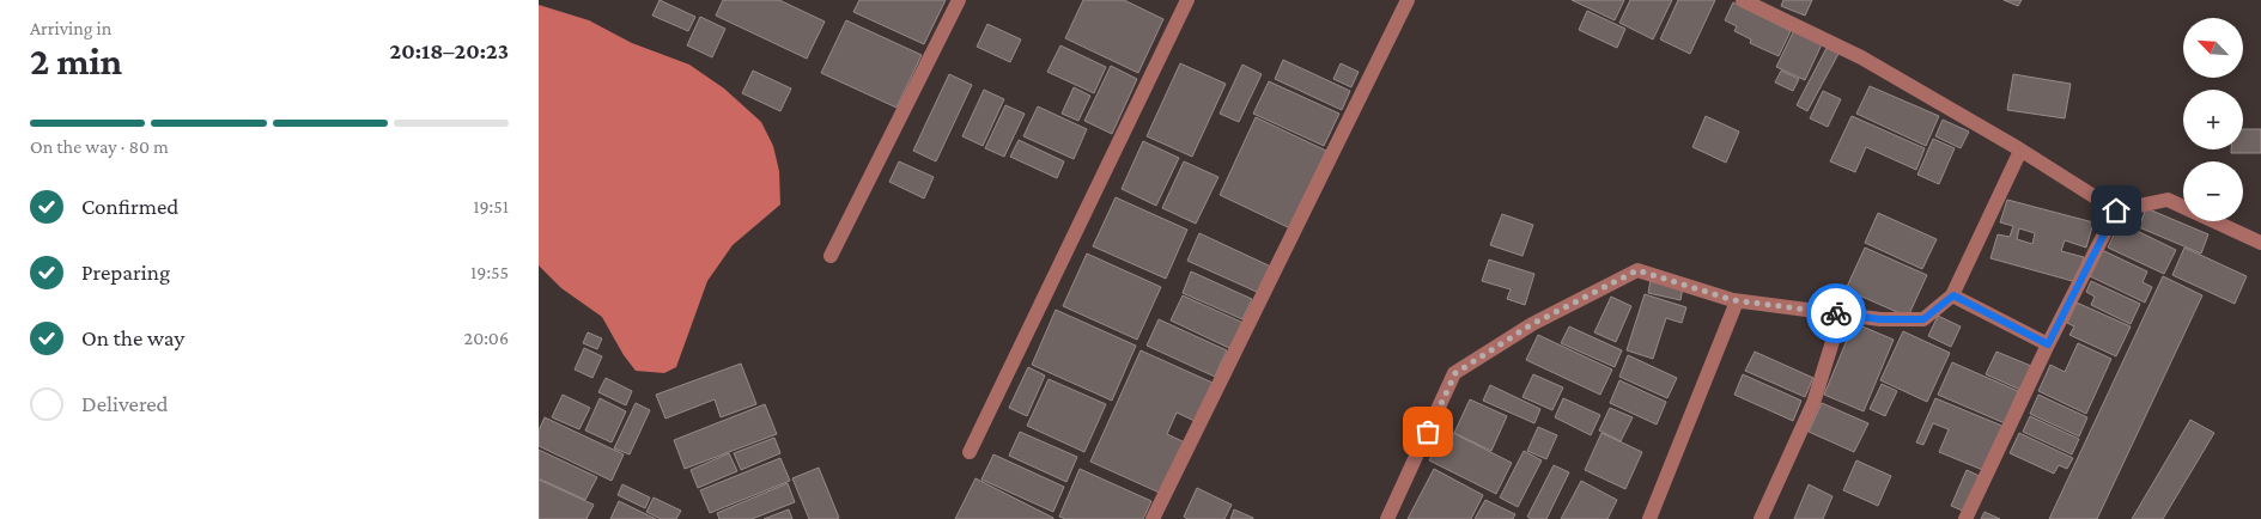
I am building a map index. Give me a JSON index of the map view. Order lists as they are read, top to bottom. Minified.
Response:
{"north":"top left","page":{"heading":["2 min","Arriving in","20:18–20:23"],"map_buttons":["+","−"],"bar":"On the way · 80 m","list":[["Confirmed","19:51"],["Preparing","19:55"],["On the way","20:06"],"Delivered"]}}
